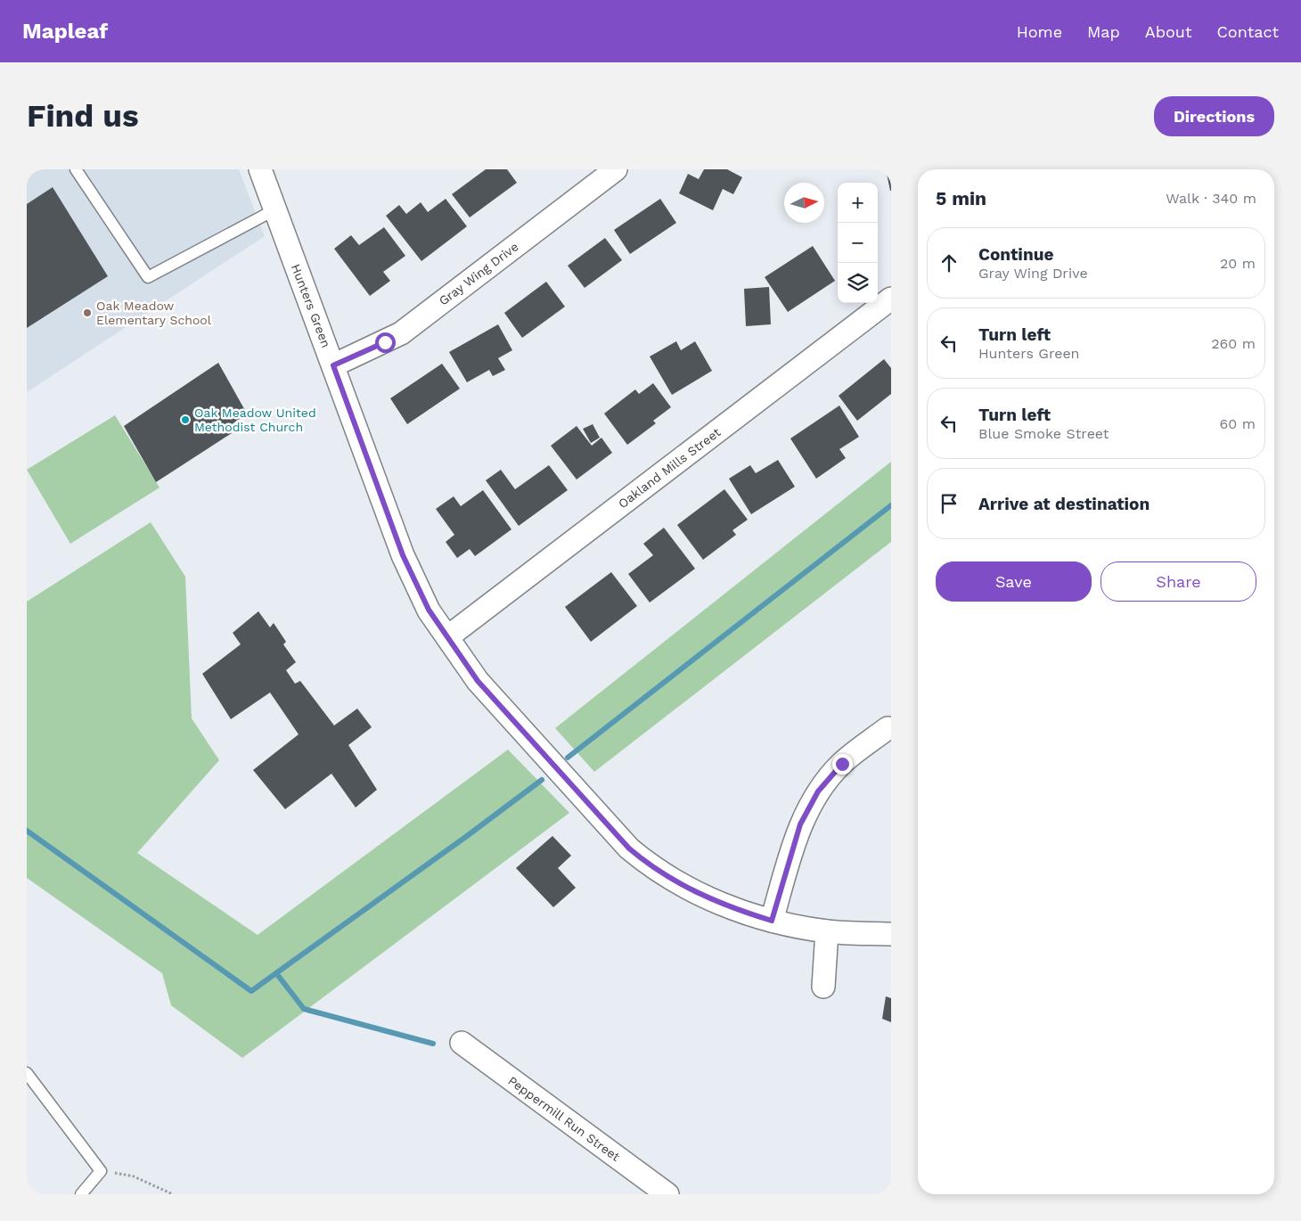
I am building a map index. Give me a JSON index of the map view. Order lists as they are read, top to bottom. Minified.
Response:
{"streets":{"street":["Gray Wing Drive","Hunters Green","Oakland Mills Street","Peppermill Run Street"]},"crossings":[["Gray Wing Drive","Hunters Green"],["Hunters Green","Oakland Mills Street"]],"places":["Oak Meadow Elementary School","Oak Meadow United Methodist Church"],"north":"right","page":{"header":"Mapleaf","nav":["Home","Map","About","Contact"],"buttons":["Directions",["Save","Share"]],"title":"Find us","heading":["5 min","Walk · 340 m"],"map_buttons":["+","−"],"list":[["Continue","Gray Wing Drive","20 m"],["Turn left","Hunters Green","260 m"],["Turn left","Blue Smoke Street","60 m"],"Arrive at destination"]}}
